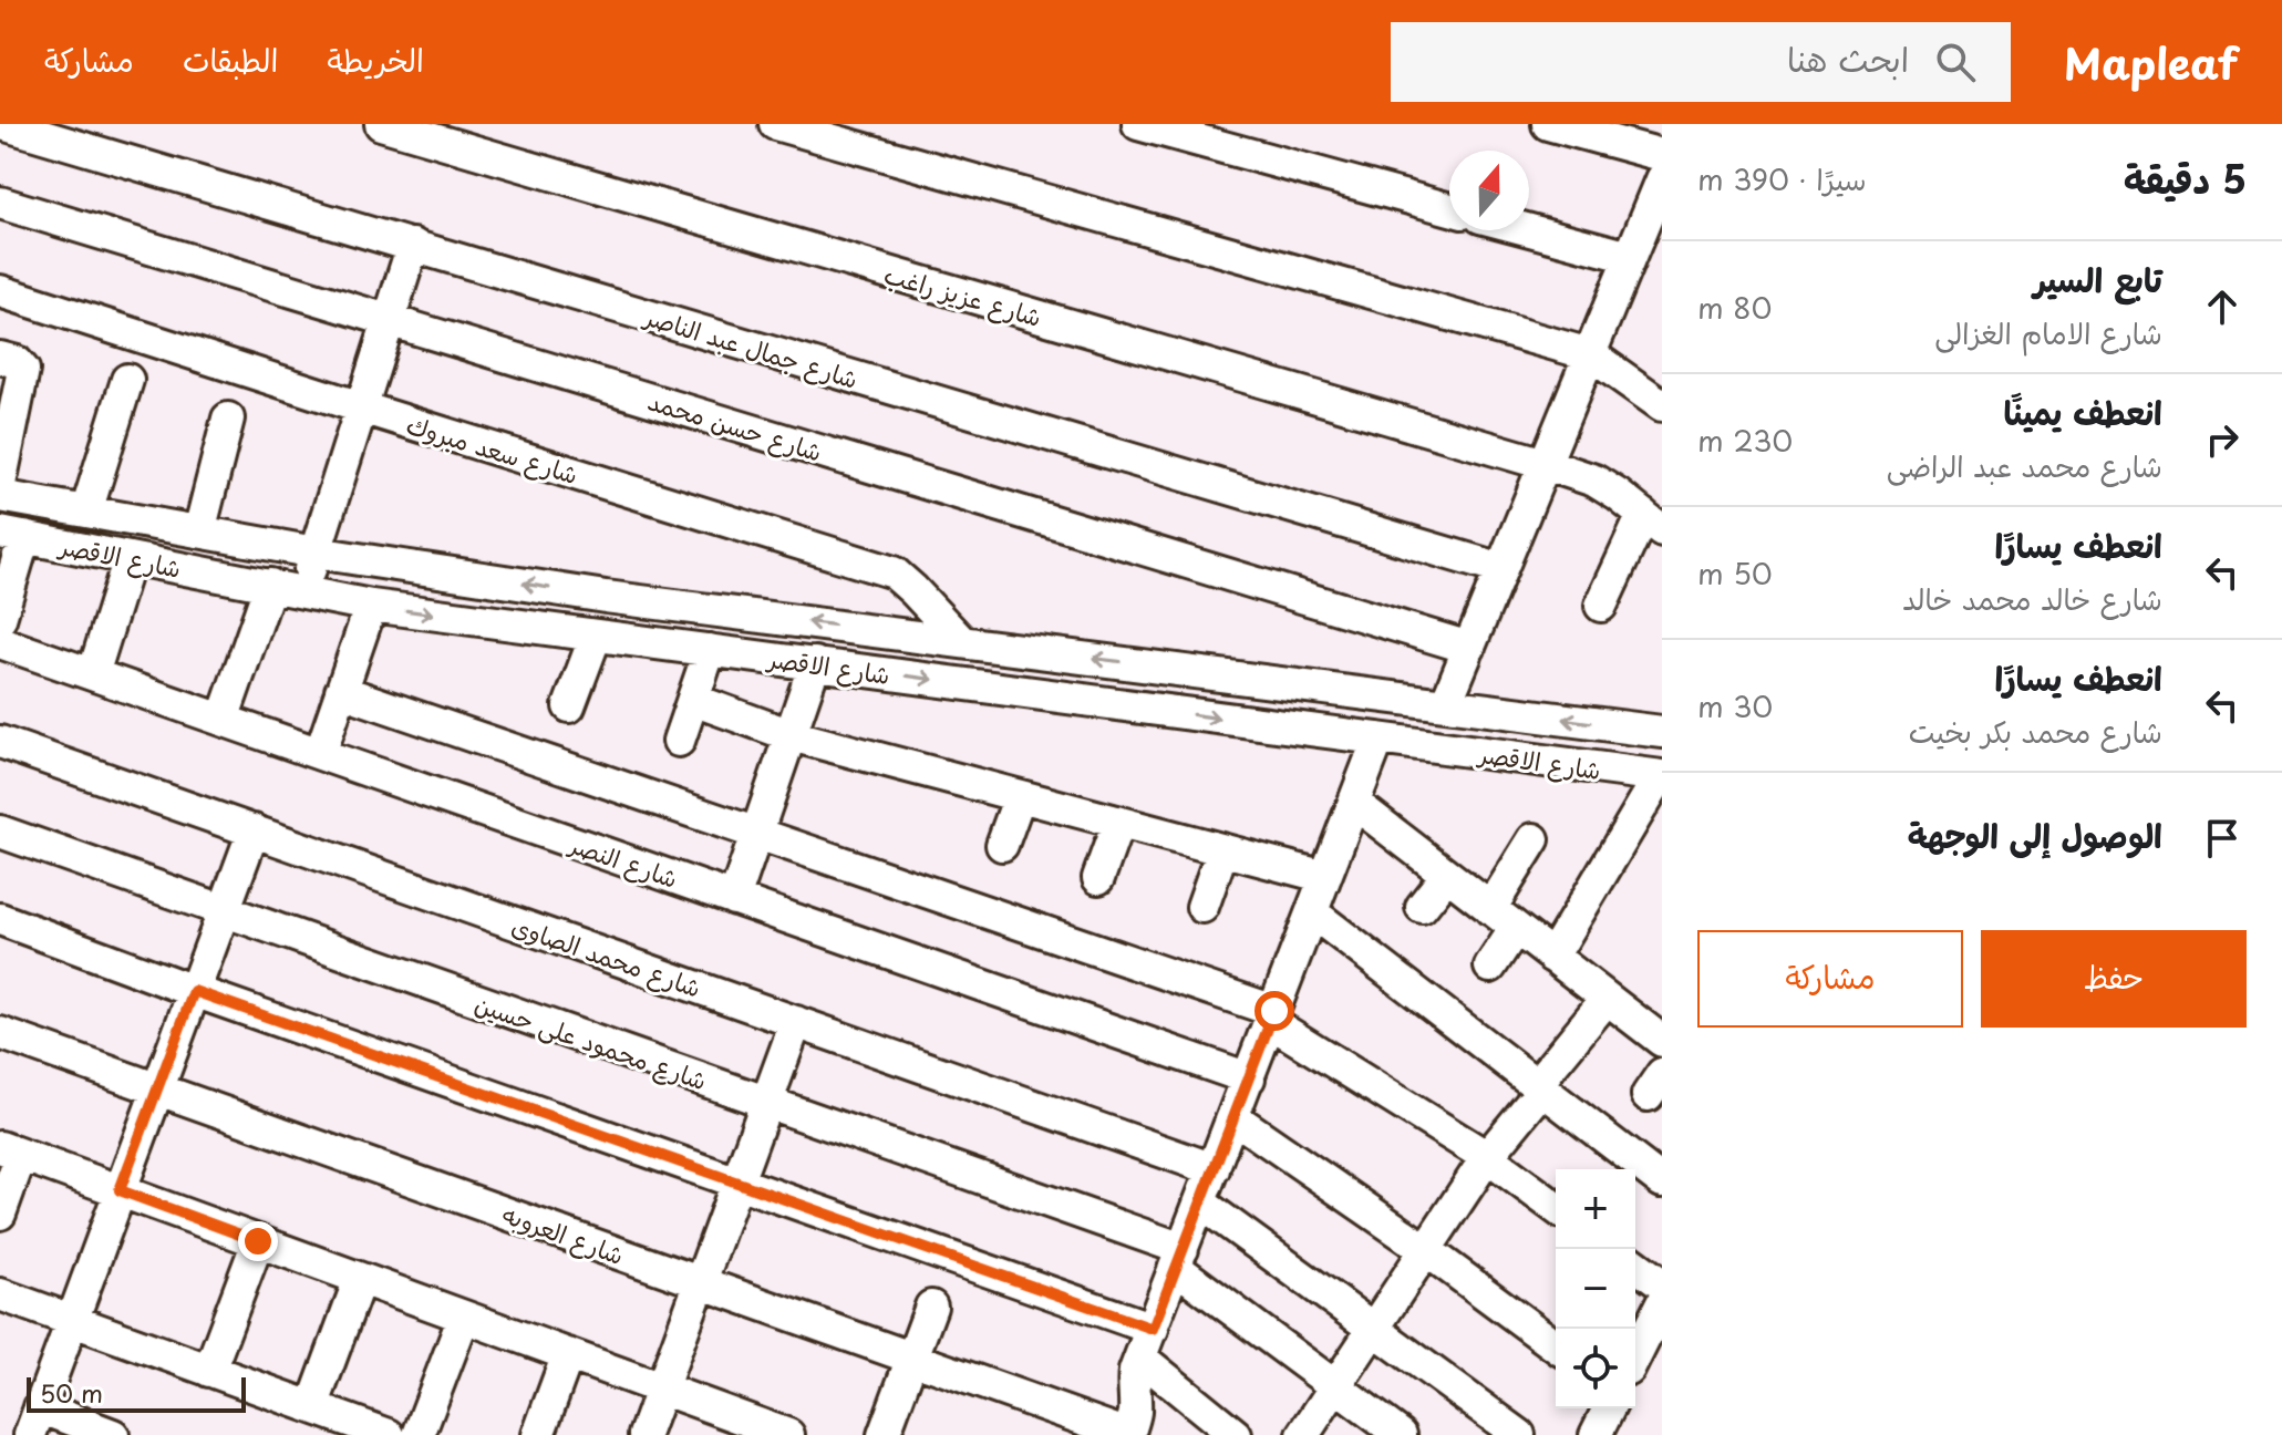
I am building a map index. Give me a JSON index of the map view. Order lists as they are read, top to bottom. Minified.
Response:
{"streets":{"street":["شارع عزيز راغب","شارع جمال عبد الناصر","شارع حسن محمد","شارع سعد مبروك","شارع الاقصر","شارع النصر","شارع محمد الصاوى","شارع محمود على حسين","شارع العروبه"]},"crossings":[["شارع سعد مبروك","شارع الاقصر"]],"scale_bar":"50 m","north":"top","page":{"header":"Mapleaf","search":"ابحث هنا","nav":["الخريطة","الطبقات","مشاركة"],"heading":["5 دقيقة","سيرًا · 390 m"],"list":[["تابع السير","شارع الامام الغزالى","80 m"],["انعطف يمينًا","شارع محمد عبد الراضى","230 m"],["انعطف يسارًا","شارع خالد محمد خالد","50 m"],["انعطف يسارًا","شارع محمد بكر بخيت","30 m"],"الوصول إلى الوجهة"],"buttons":["حفظ","مشاركة"],"map_buttons":["+","−"],"scale":"50 m"}}
